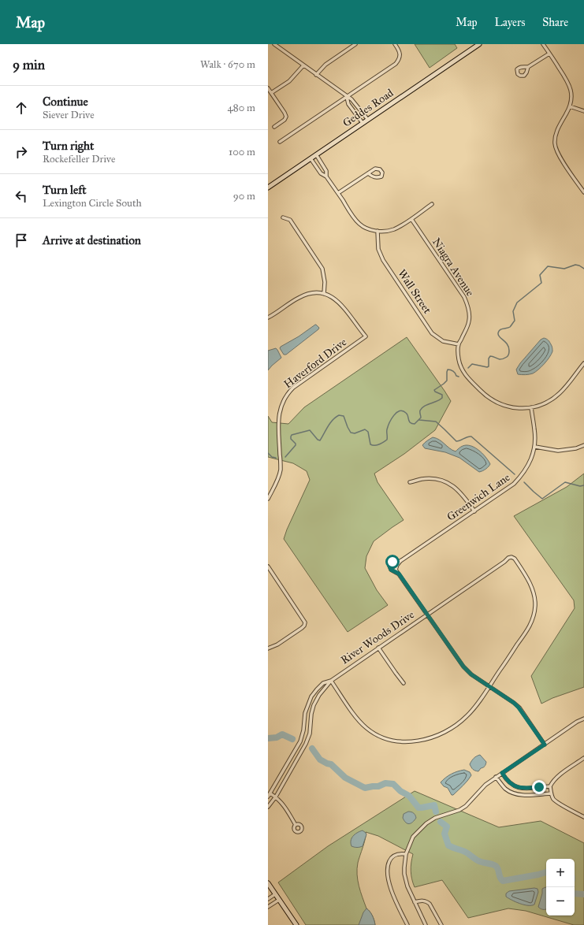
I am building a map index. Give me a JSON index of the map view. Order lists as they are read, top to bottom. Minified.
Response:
{"streets":{"main road":["Geddes Road"],"street":["Niagra Avenue","Wall Street","Haverford Drive","Greenwich Lane","River Woods Drive"]},"crossings":[["Niagra Avenue","Wall Street"]],"page":{"header":"Map","nav":["Map","Layers","Share"],"heading":["9 min","Walk · 670 m"],"list":[["Continue","Siever Drive","480 m"],["Turn right","Rockefeller Drive","100 m"],["Turn left","Lexington Circle South","90 m"],"Arrive at destination"],"map_buttons":["+","−"]}}
